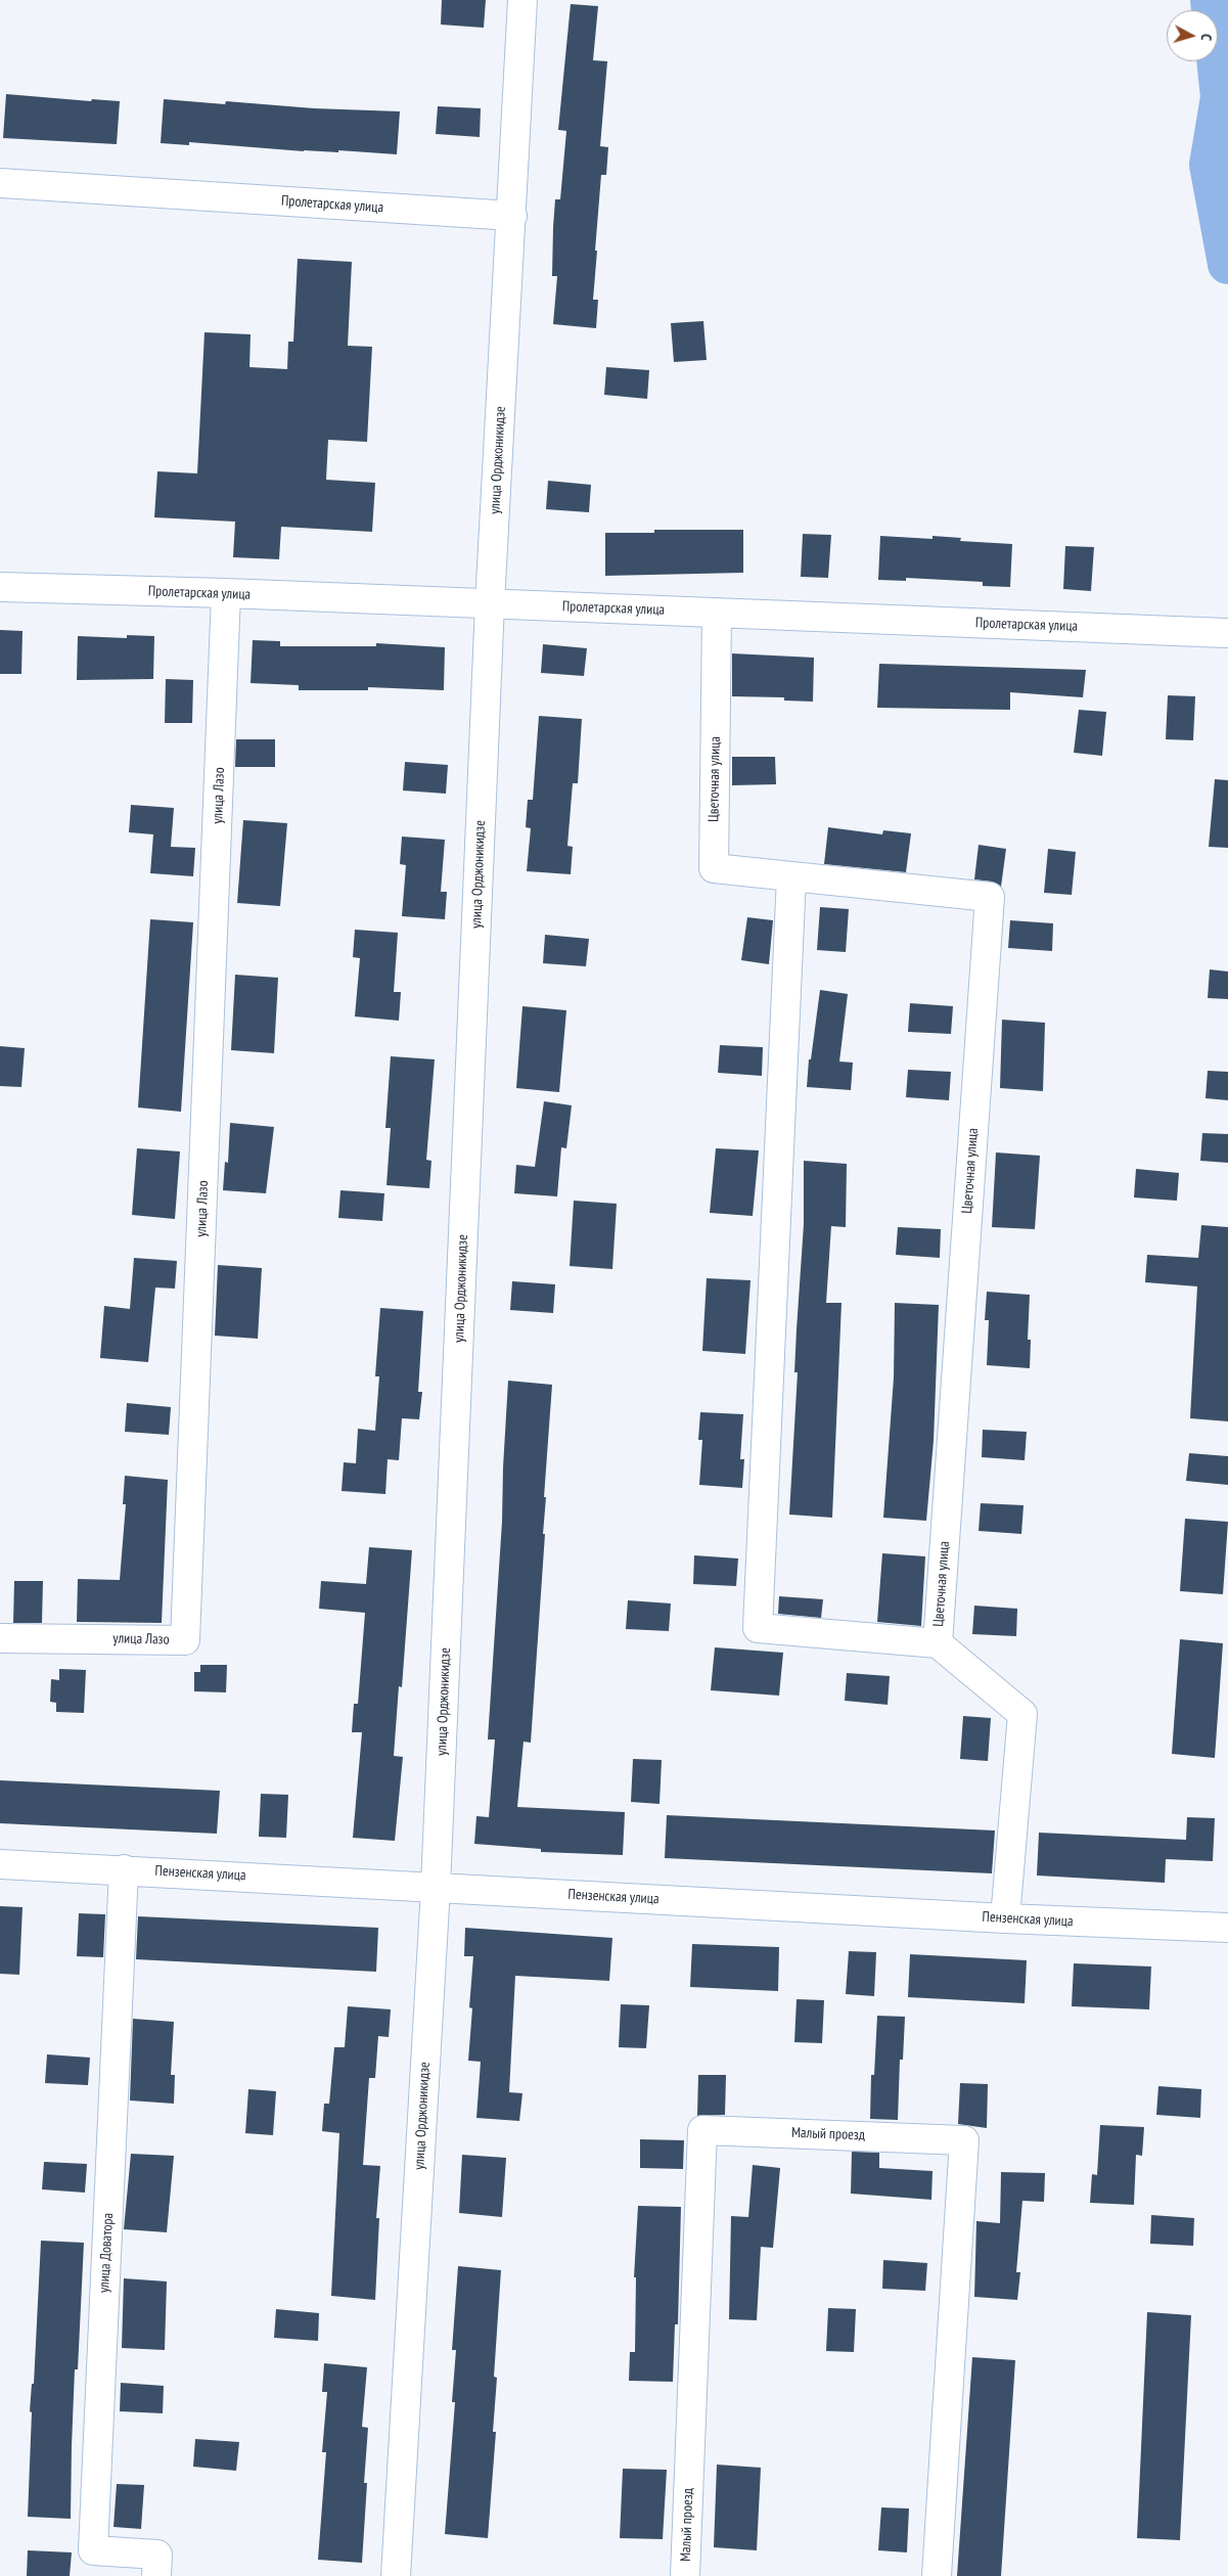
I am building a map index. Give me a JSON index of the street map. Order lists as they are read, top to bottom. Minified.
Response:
{"streets":{"street":["Пролетарская улица","улица Орджоникидзе","Цветочная улица","улица Лазо","Пензенская улица","Малый проезд","улица Доватора"]},"crossings":[["Пролетарская улица","улица Орджоникидзе"],["Пролетарская улица","Цветочная улица"],["Пролетарская улица","улица Лазо"],["улица Орджоникидзе","Пензенская улица"],["Цветочная улица","Пензенская улица"],["Пензенская улица","улица Доватора"]],"north":"right"}
